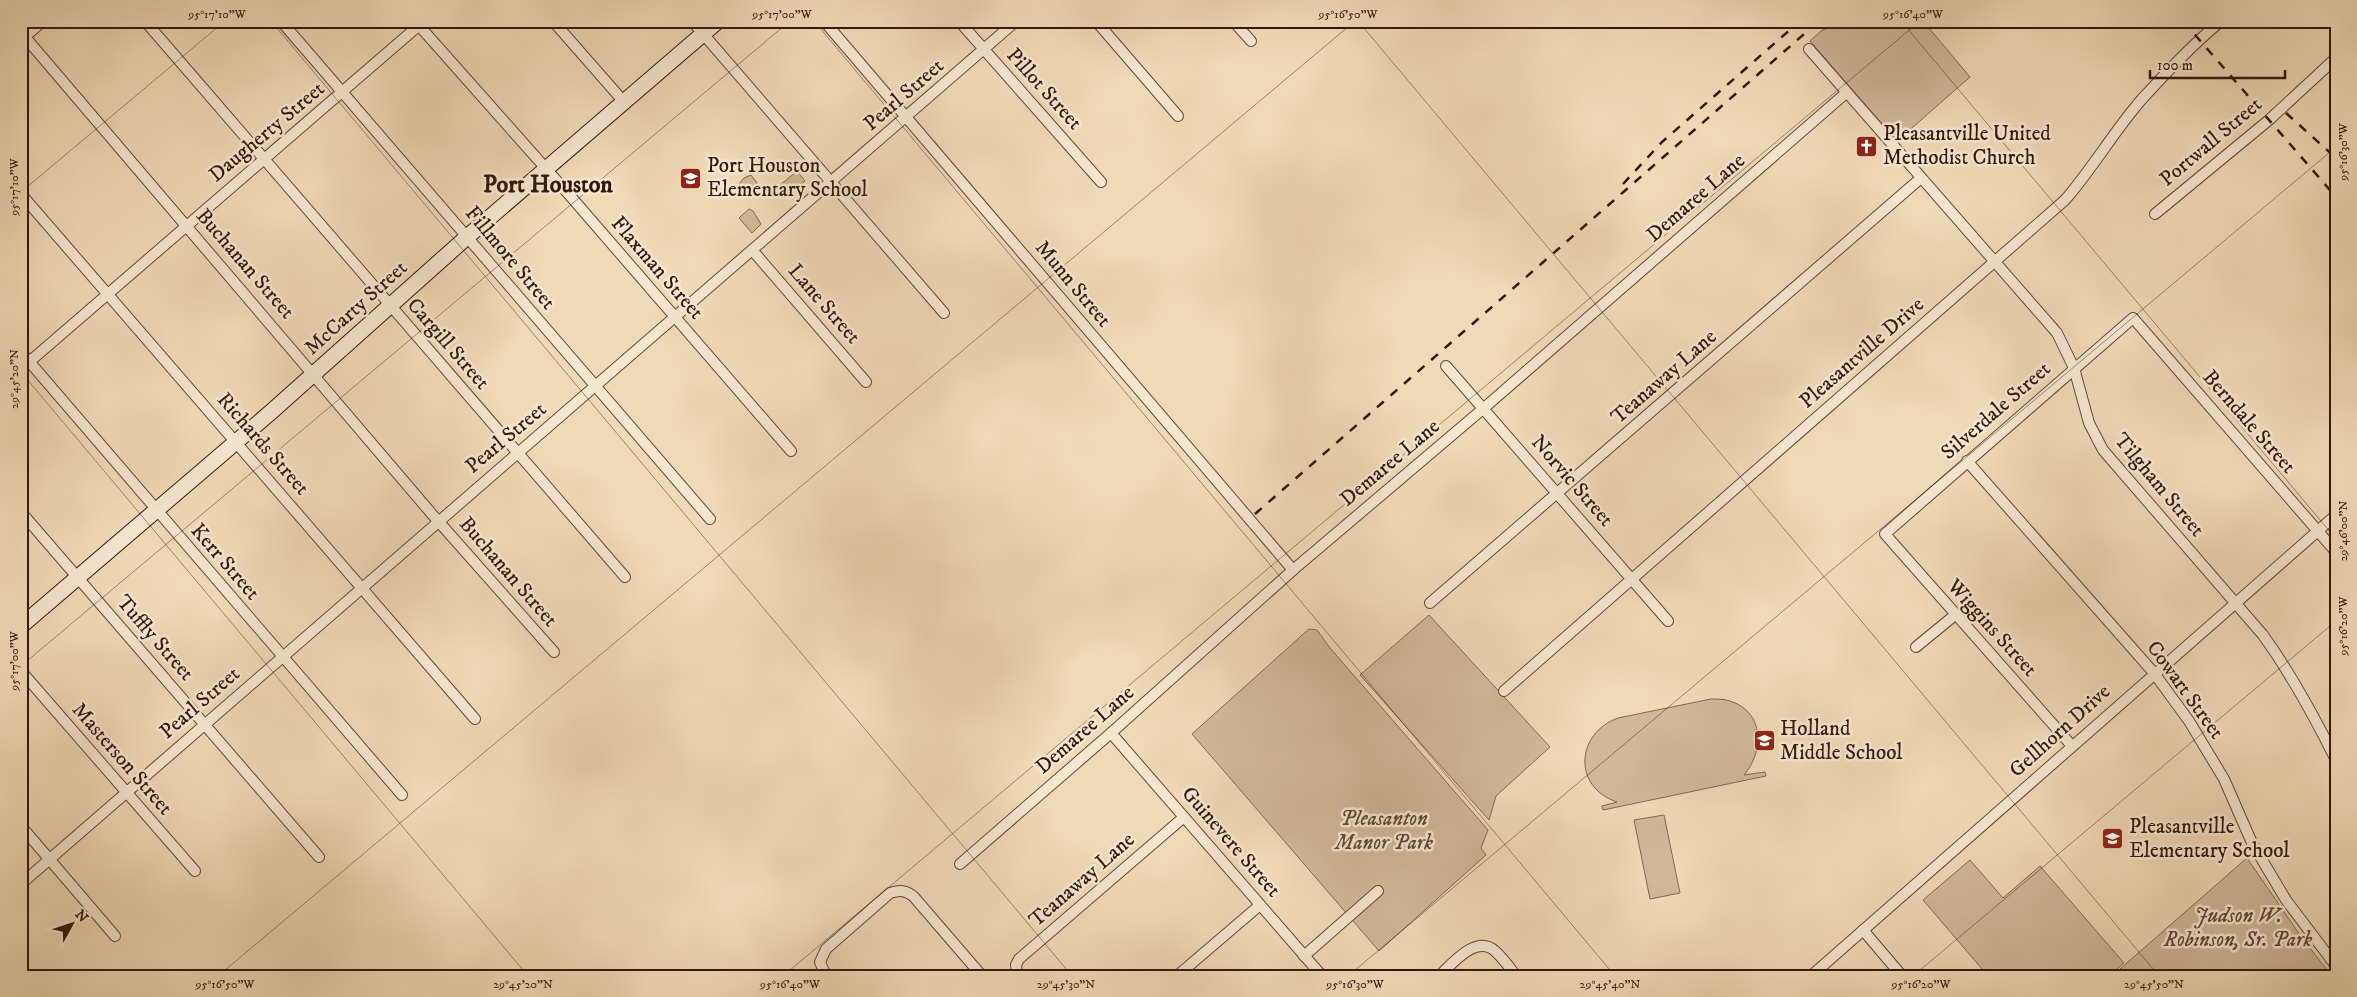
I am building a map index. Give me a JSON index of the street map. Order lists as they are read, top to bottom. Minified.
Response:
{"streets":{"main road":["McCarty Street"],"street":["Pillot Street","Pearl Street","Daugherty Street","Portwall Street","Demaree Lane","Fillmore Street","Buchanan Street","Flaxman Street","Munn Street","Lane Street","Cargill Street","Pleasantville Drive","Teanaway Lane","Silverdale Street","Berndale Street","Richards Street","Norvic Street","Tilgham Street","Kerr Street","Wiggins Street","Tuffly Street","Cowart Street","Gellhorn Drive","Masterson Street","Guinevere Street"]},"crossings":[["Pillot Street","Pearl Street"],["Pearl Street","Fillmore Street"],["Pearl Street","Buchanan Street"],["Pearl Street","Flaxman Street"],["Pearl Street","Munn Street"],["Pearl Street","Lane Street"],["Pearl Street","Cargill Street"],["Pearl Street","Richards Street"],["Pearl Street","Kerr Street"],["Pearl Street","Tuffly Street"],["Pearl Street","Masterson Street"],["Daugherty Street","Fillmore Street"],["Daugherty Street","Buchanan Street"],["Daugherty Street","Flaxman Street"],["Daugherty Street","Cargill Street"],["Daugherty Street","Richards Street"],["Daugherty Street","Kerr Street"],["Demaree Lane","Munn Street"],["Demaree Lane","Norvic Street"],["Demaree Lane","Tilgham Street"],["Demaree Lane","Guinevere Street"],["Fillmore Street","McCarty Street"],["Buchanan Street","McCarty Street"],["Flaxman Street","McCarty Street"],["McCarty Street","Cargill Street"],["McCarty Street","Richards Street"],["McCarty Street","Kerr Street"],["McCarty Street","Tuffly Street"],["Pleasantville Drive","Norvic Street"],["Pleasantville Drive","Tilgham Street"],["Teanaway Lane","Norvic Street"],["Teanaway Lane","Tilgham Street"],["Teanaway Lane","Guinevere Street"],["Silverdale Street","Berndale Street"],["Silverdale Street","Tilgham Street"],["Silverdale Street","Wiggins Street"],["Silverdale Street","Cowart Street"],["Berndale Street","Gellhorn Drive"],["Tilgham Street","Gellhorn Drive"],["Wiggins Street","Gellhorn Drive"],["Cowart Street","Gellhorn Drive"]],"districts":["Port Houston"],"parks":["Pleasanton Manor Park","Judson W. Robinson, Sr. Park"],"places":{"church":["Pleasantville United Methodist Church"],"school or university":["Port Houston Elementary School","Holland Middle School","Pleasantville Elementary School"]},"scale_bar":"100 m","north":"top right","coordinates":["95°17'10\"W","95°17'00\"W","95°16'50\"W","95°16'40\"W","95°16'30\"W","29°45'20\"N","29°46'00\"N","95°16'20\"W","29°45'30\"N","29°45'40\"N","29°45'50\"N"]}
